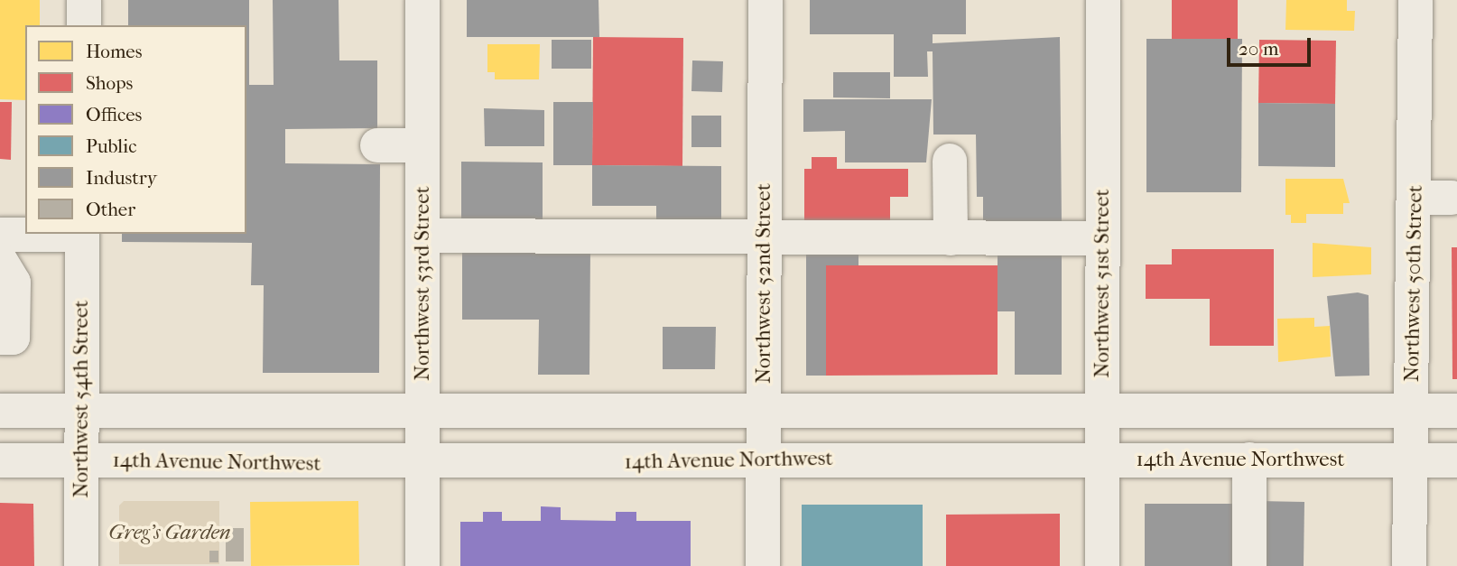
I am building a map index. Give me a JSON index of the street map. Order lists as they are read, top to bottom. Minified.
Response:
{"streets":{"street":["Northwest 53rd Street","Northwest 52nd Street","Northwest 51st Street","Northwest 50th Street","Northwest 54th Street","14th Avenue Northwest"]},"crossings":[["Northwest 53rd Street","14th Avenue Northwest"],["Northwest 52nd Street","14th Avenue Northwest"],["Northwest 51st Street","14th Avenue Northwest"],["Northwest 50th Street","14th Avenue Northwest"],["Northwest 54th Street","14th Avenue Northwest"]],"parks":["Greg's Garden"],"legend":["Homes","Shops","Offices","Public","Industry","Other"],"scale_bar":"20 m"}
